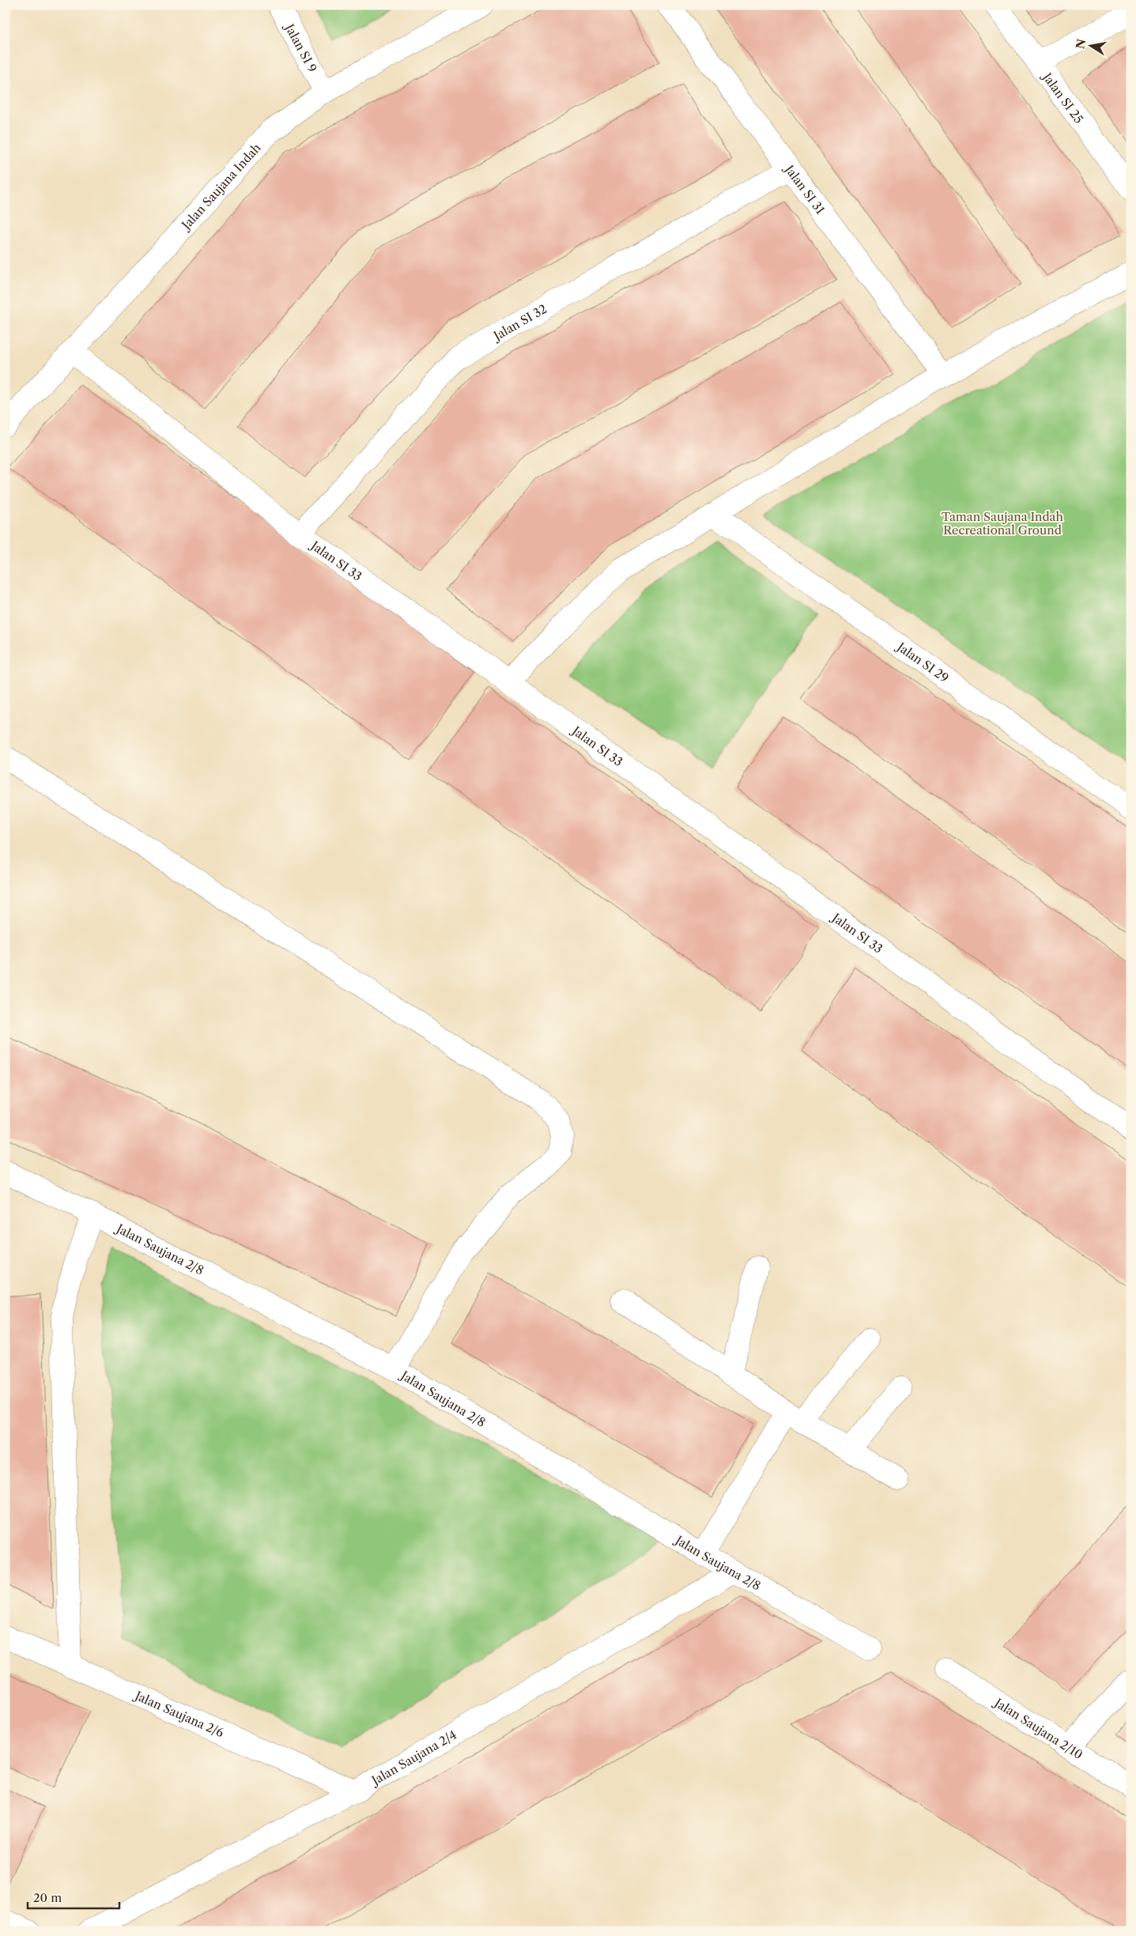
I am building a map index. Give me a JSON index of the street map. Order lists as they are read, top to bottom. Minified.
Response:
{"streets":{"street":["Jalan SI 9","Jalan SI 25","Jalan Saujana Indah","Jalan SI 31","Jalan SI 32","Jalan SI 33","Jalan SI 29","Jalan Saujana 2/8","Jalan Saujana 2/6","Jalan Saujana 2/10","Jalan Saujana 2/4"]},"crossings":[["Jalan SI 9","Jalan Saujana Indah"],["Jalan Saujana Indah","Jalan SI 33"],["Jalan SI 31","Jalan SI 32"],["Jalan SI 32","Jalan SI 33"],["Jalan Saujana 2/8","Jalan Saujana 2/4"],["Jalan Saujana 2/6","Jalan Saujana 2/4"]],"parks":["Taman Saujana Indah Recreational Ground"],"scale_bar":"20 m","north":"left"}
